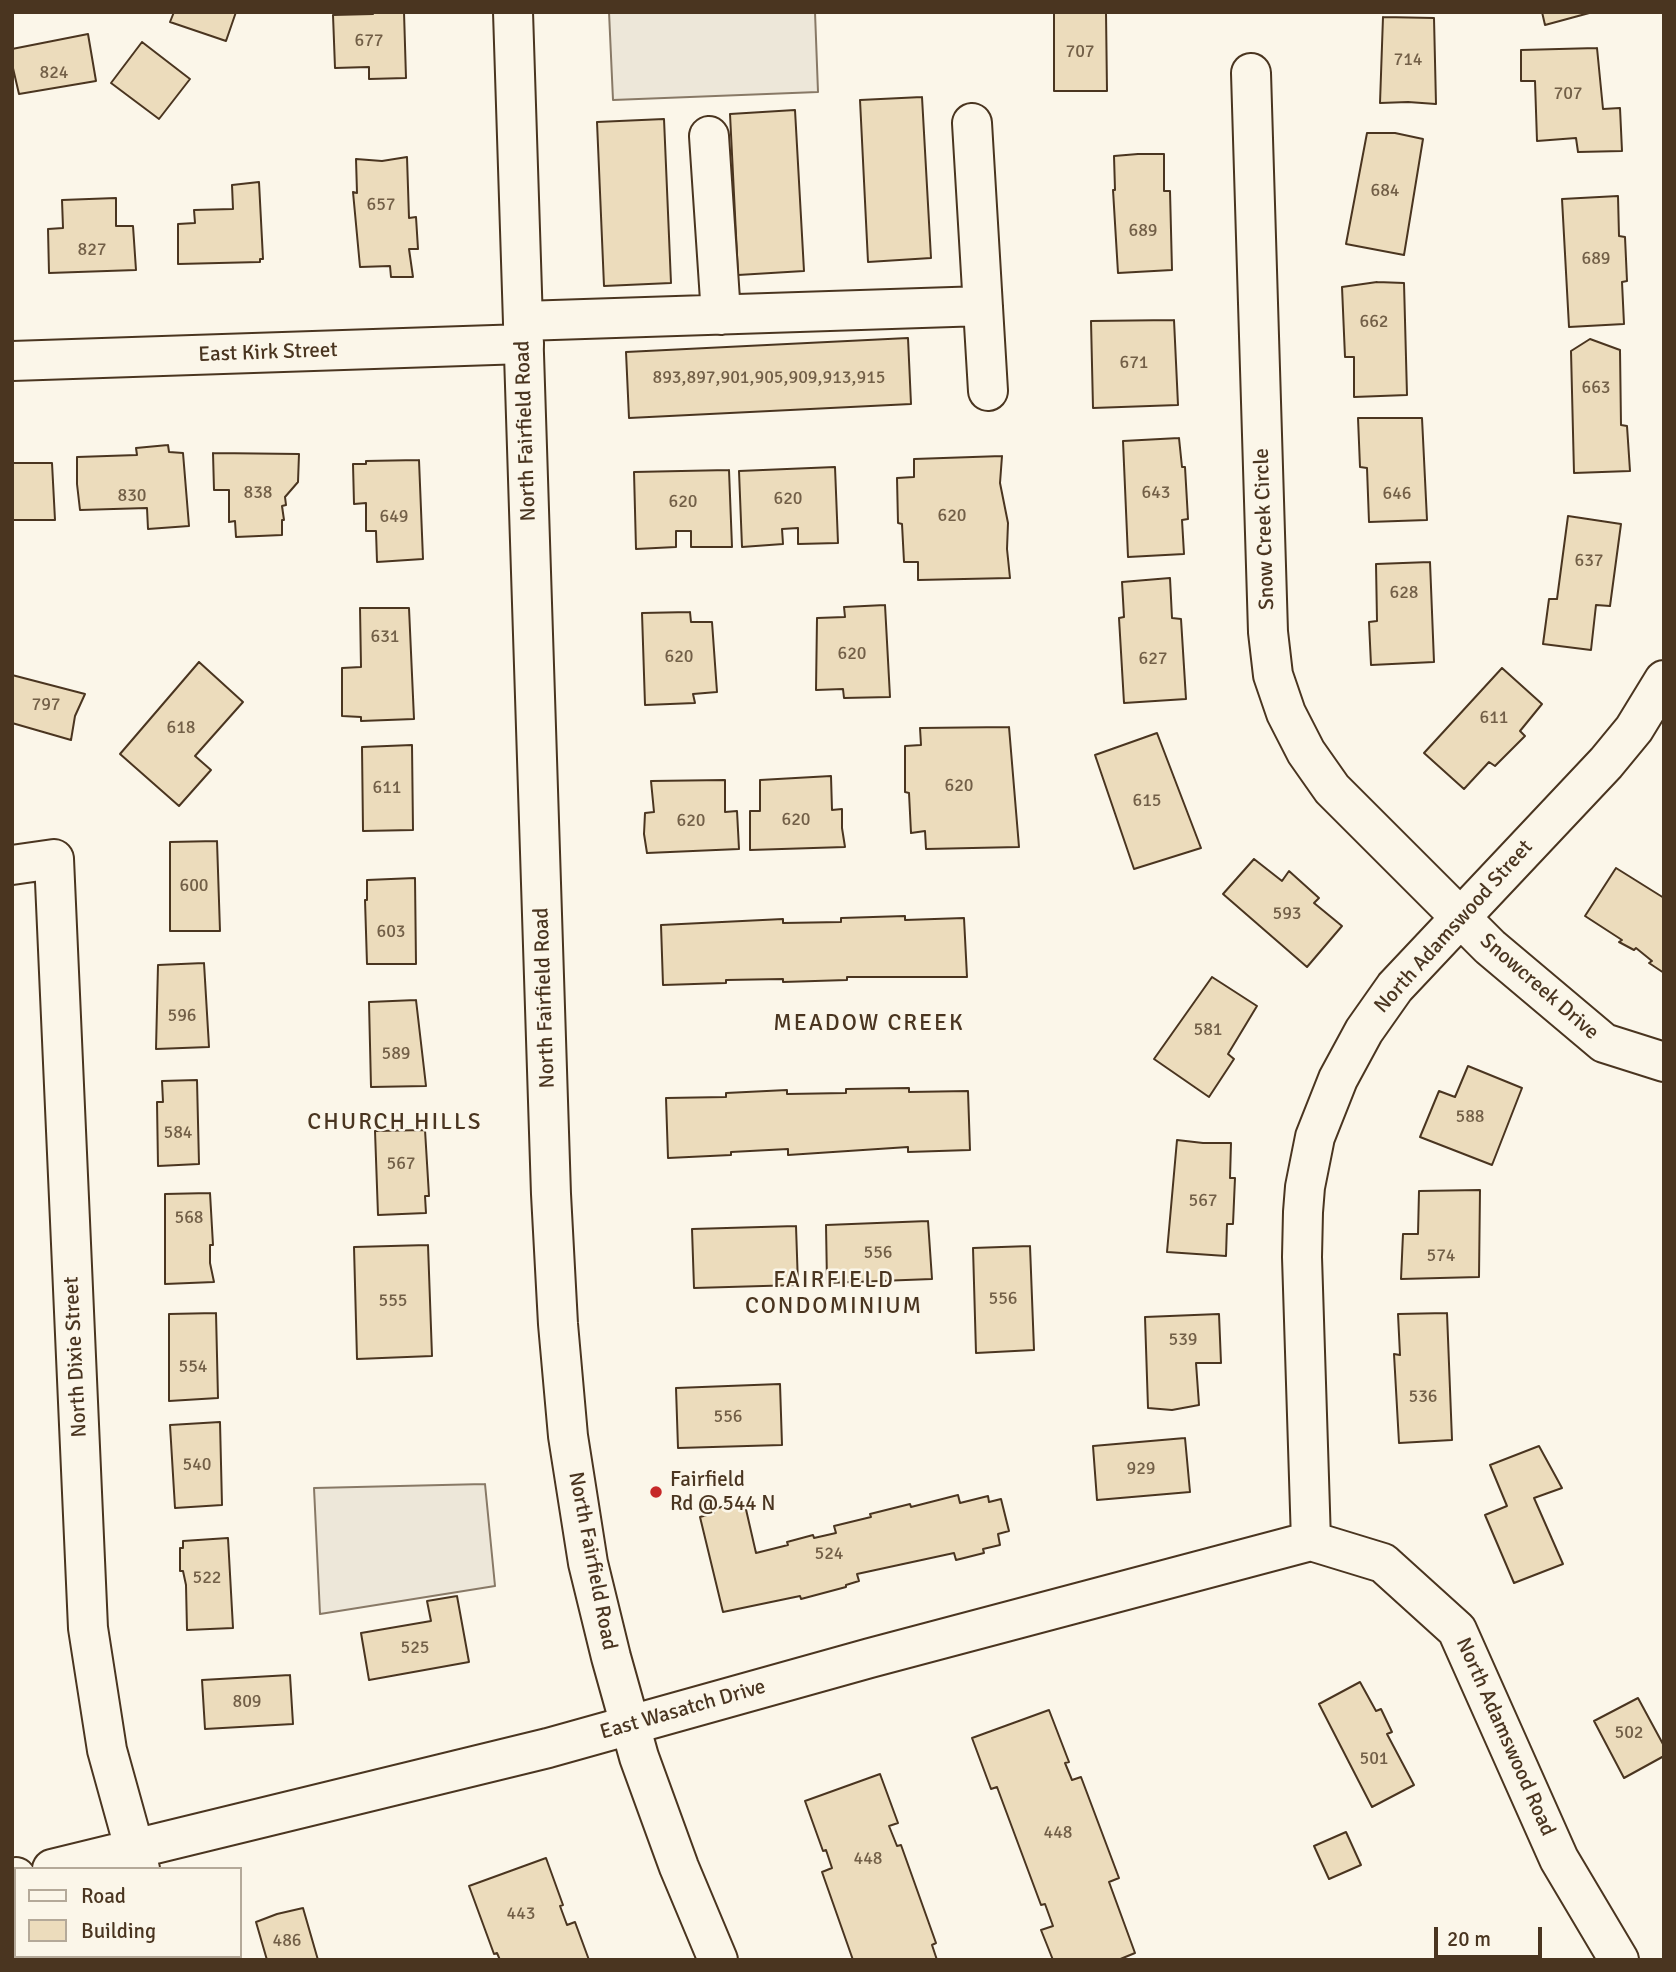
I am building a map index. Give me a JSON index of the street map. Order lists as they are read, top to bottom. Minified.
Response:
{"streets":{"street":["East Kirk Street","North Fairfield Road","Snow Creek Circle","North Adamswood Street","Snowcreek Drive","North Dixie Street","East Wasatch Drive","North Adamswood Road"]},"crossings":[["East Kirk Street","North Fairfield Road"],["North Fairfield Road","East Wasatch Drive"],["Snow Creek Circle","North Adamswood Street"],["Snow Creek Circle","Snowcreek Drive"],["North Adamswood Street","Snowcreek Drive"],["North Adamswood Street","East Wasatch Drive"],["North Adamswood Street","North Adamswood Road"],["North Dixie Street","East Wasatch Drive"],["East Wasatch Drive","North Adamswood Road"]],"districts":["MEADOW CREEK","CHURCH HILLS","FAIRFIELD CONDOMINIUM"],"places":["Fairfield Rd @ 544 N"],"house_numbers":["677","707","714","824","707","684","657","689","827","689","662","671","893,897,901,905,909,913,915","663","838","643","646","830","620","620","620","649","637","628","631","620","620","627","797","611","618","620","611","615","620","620","600","593","603","596","581","589","588","584","567","567","568","556","574","556","555","539","554","536","556","540","929","524","522","525","809","502","501","448","448","443","486"],"legend":["Road","Building"],"scale_bar":"20 m"}
